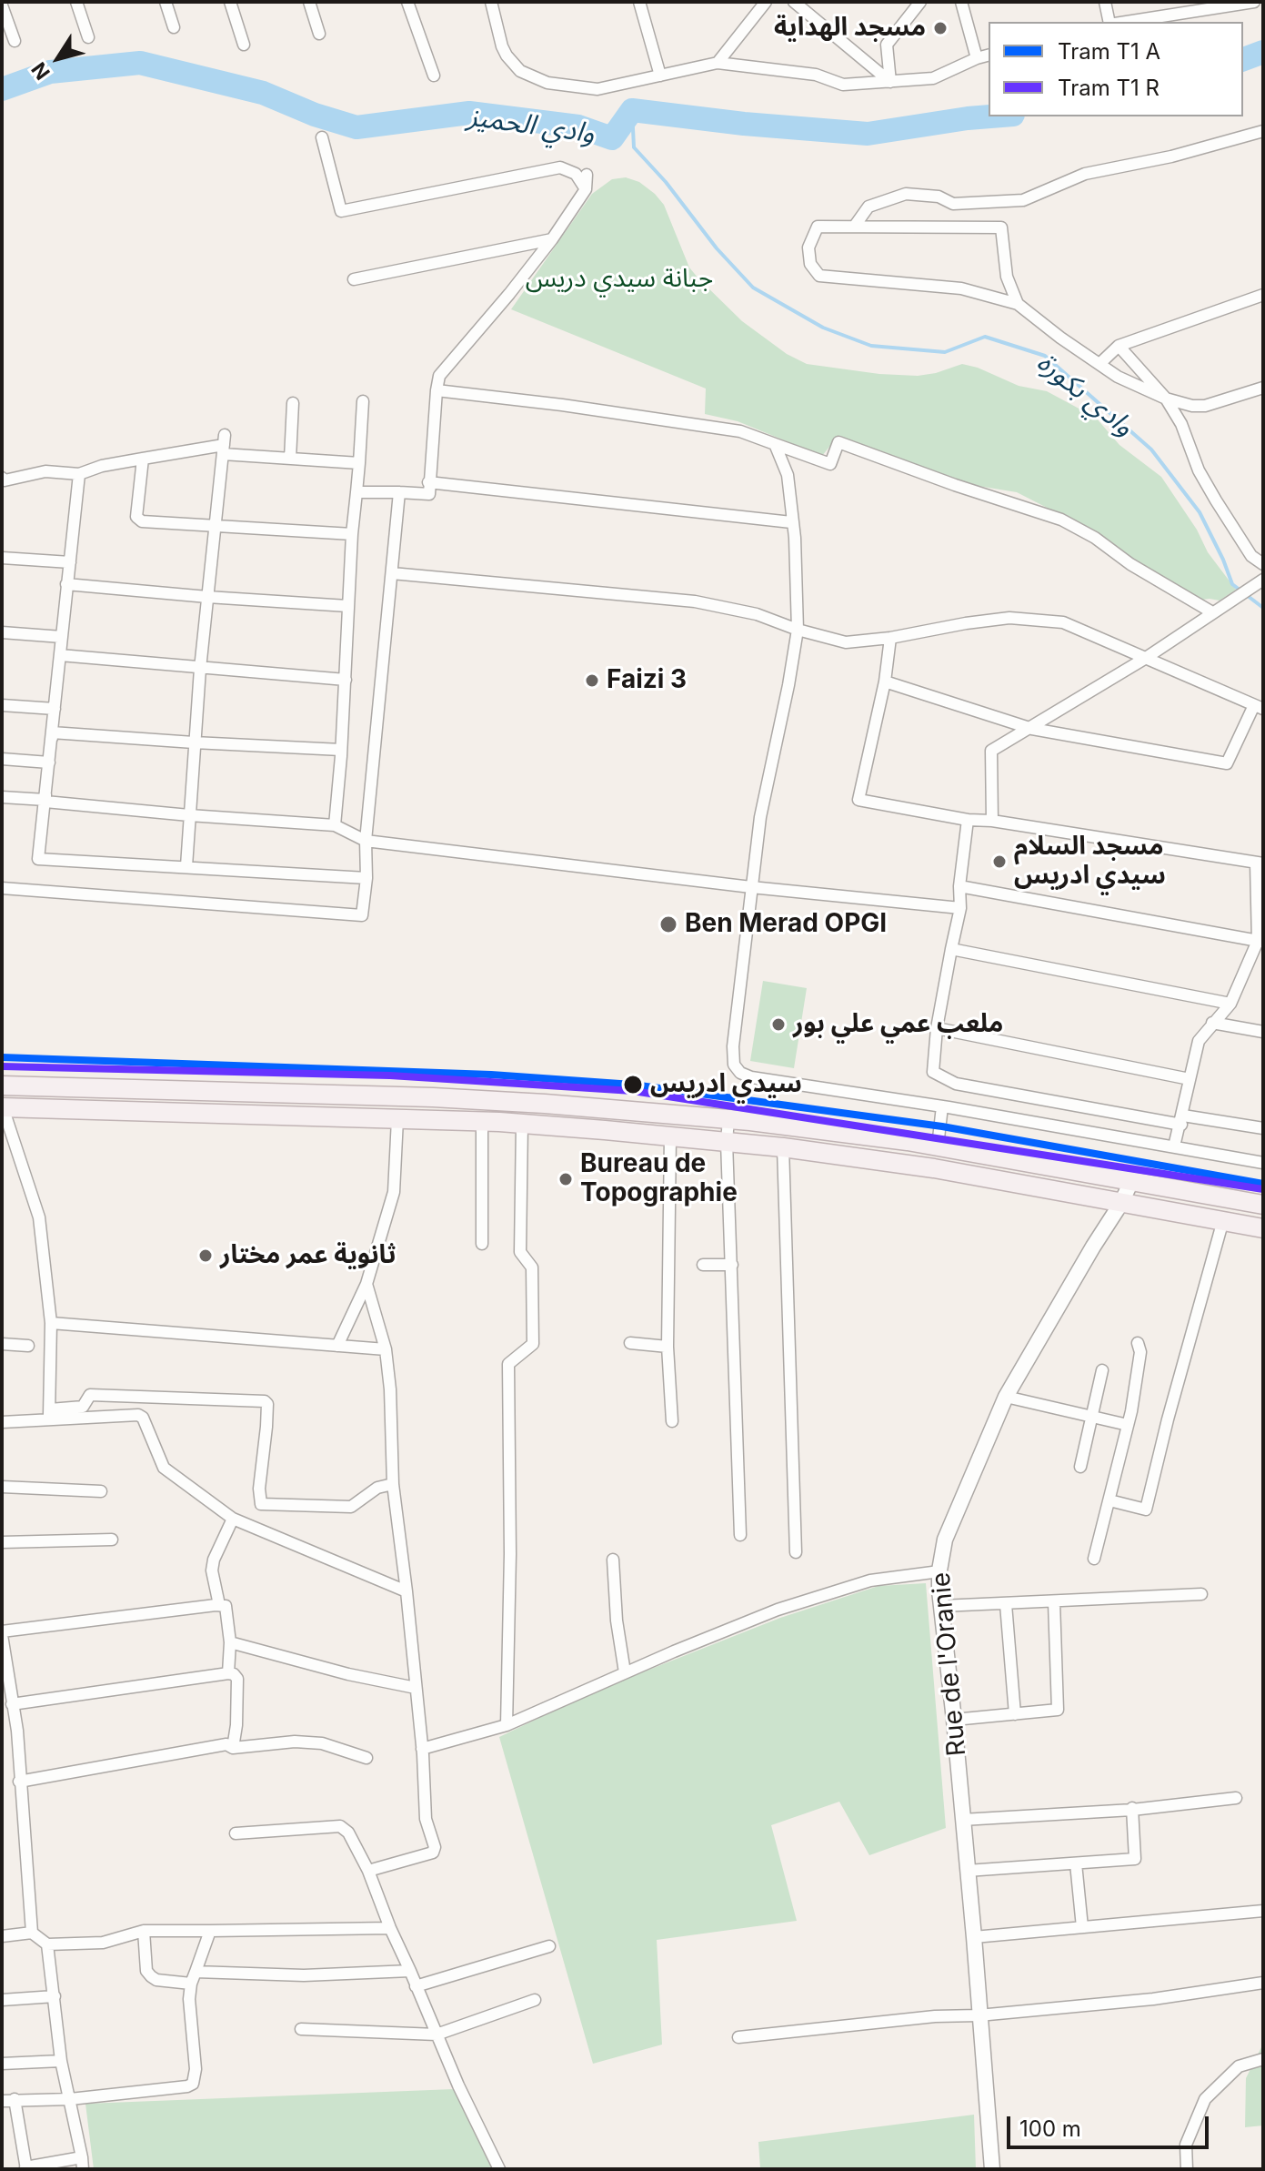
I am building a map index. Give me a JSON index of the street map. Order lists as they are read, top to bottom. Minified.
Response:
{"streets":{"street":["Rue de l'Oranie"]},"water":["وادي الحميز","وادي بكورة"],"parks":["جبانة سيدي دريس"],"places":["مسجد الهداية","Faizi 3","مسجد السلام سيدي ادريس","Ben Merad OPGI","ملعب عمي علي بور","سيدي ادريس","Bureau de Topographie","ثانوية عمر مختار"],"legend":["Tram T1 A","Tram T1 R"],"scale_bar":"100 m","north":"bottom left"}
